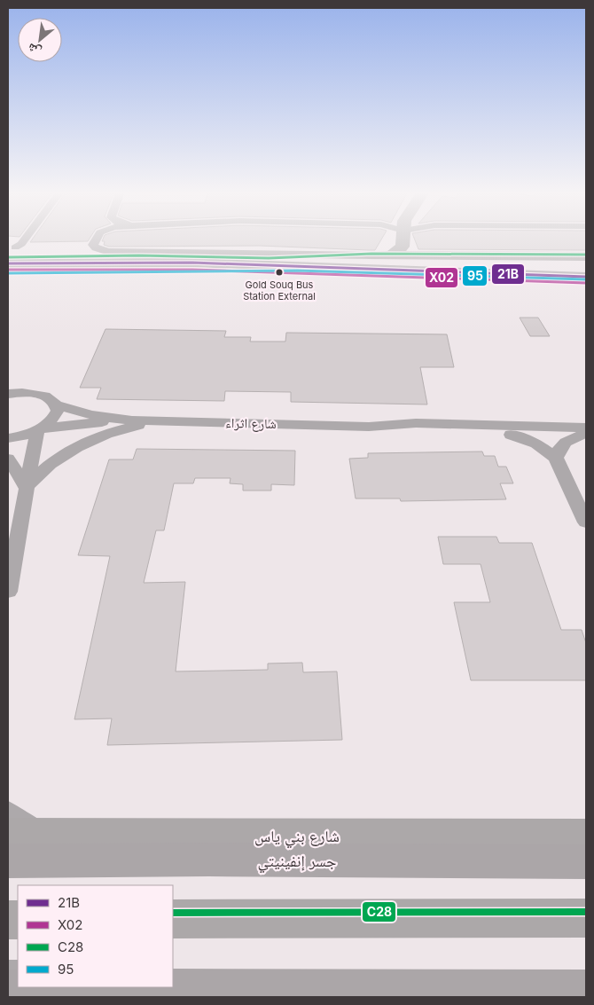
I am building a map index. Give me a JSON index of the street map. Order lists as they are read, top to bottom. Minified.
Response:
{"streets":{"highway":["جسر إنفينيتي"],"street":["شارع اثراء","شارع بني ياس"]},"places":["Gold Souq Bus Station External"],"lines":["transit line C28","transit line 21B","transit line X02","transit line 95"],"legend":["21B","X02","C28","95"],"north":"bottom left"}
